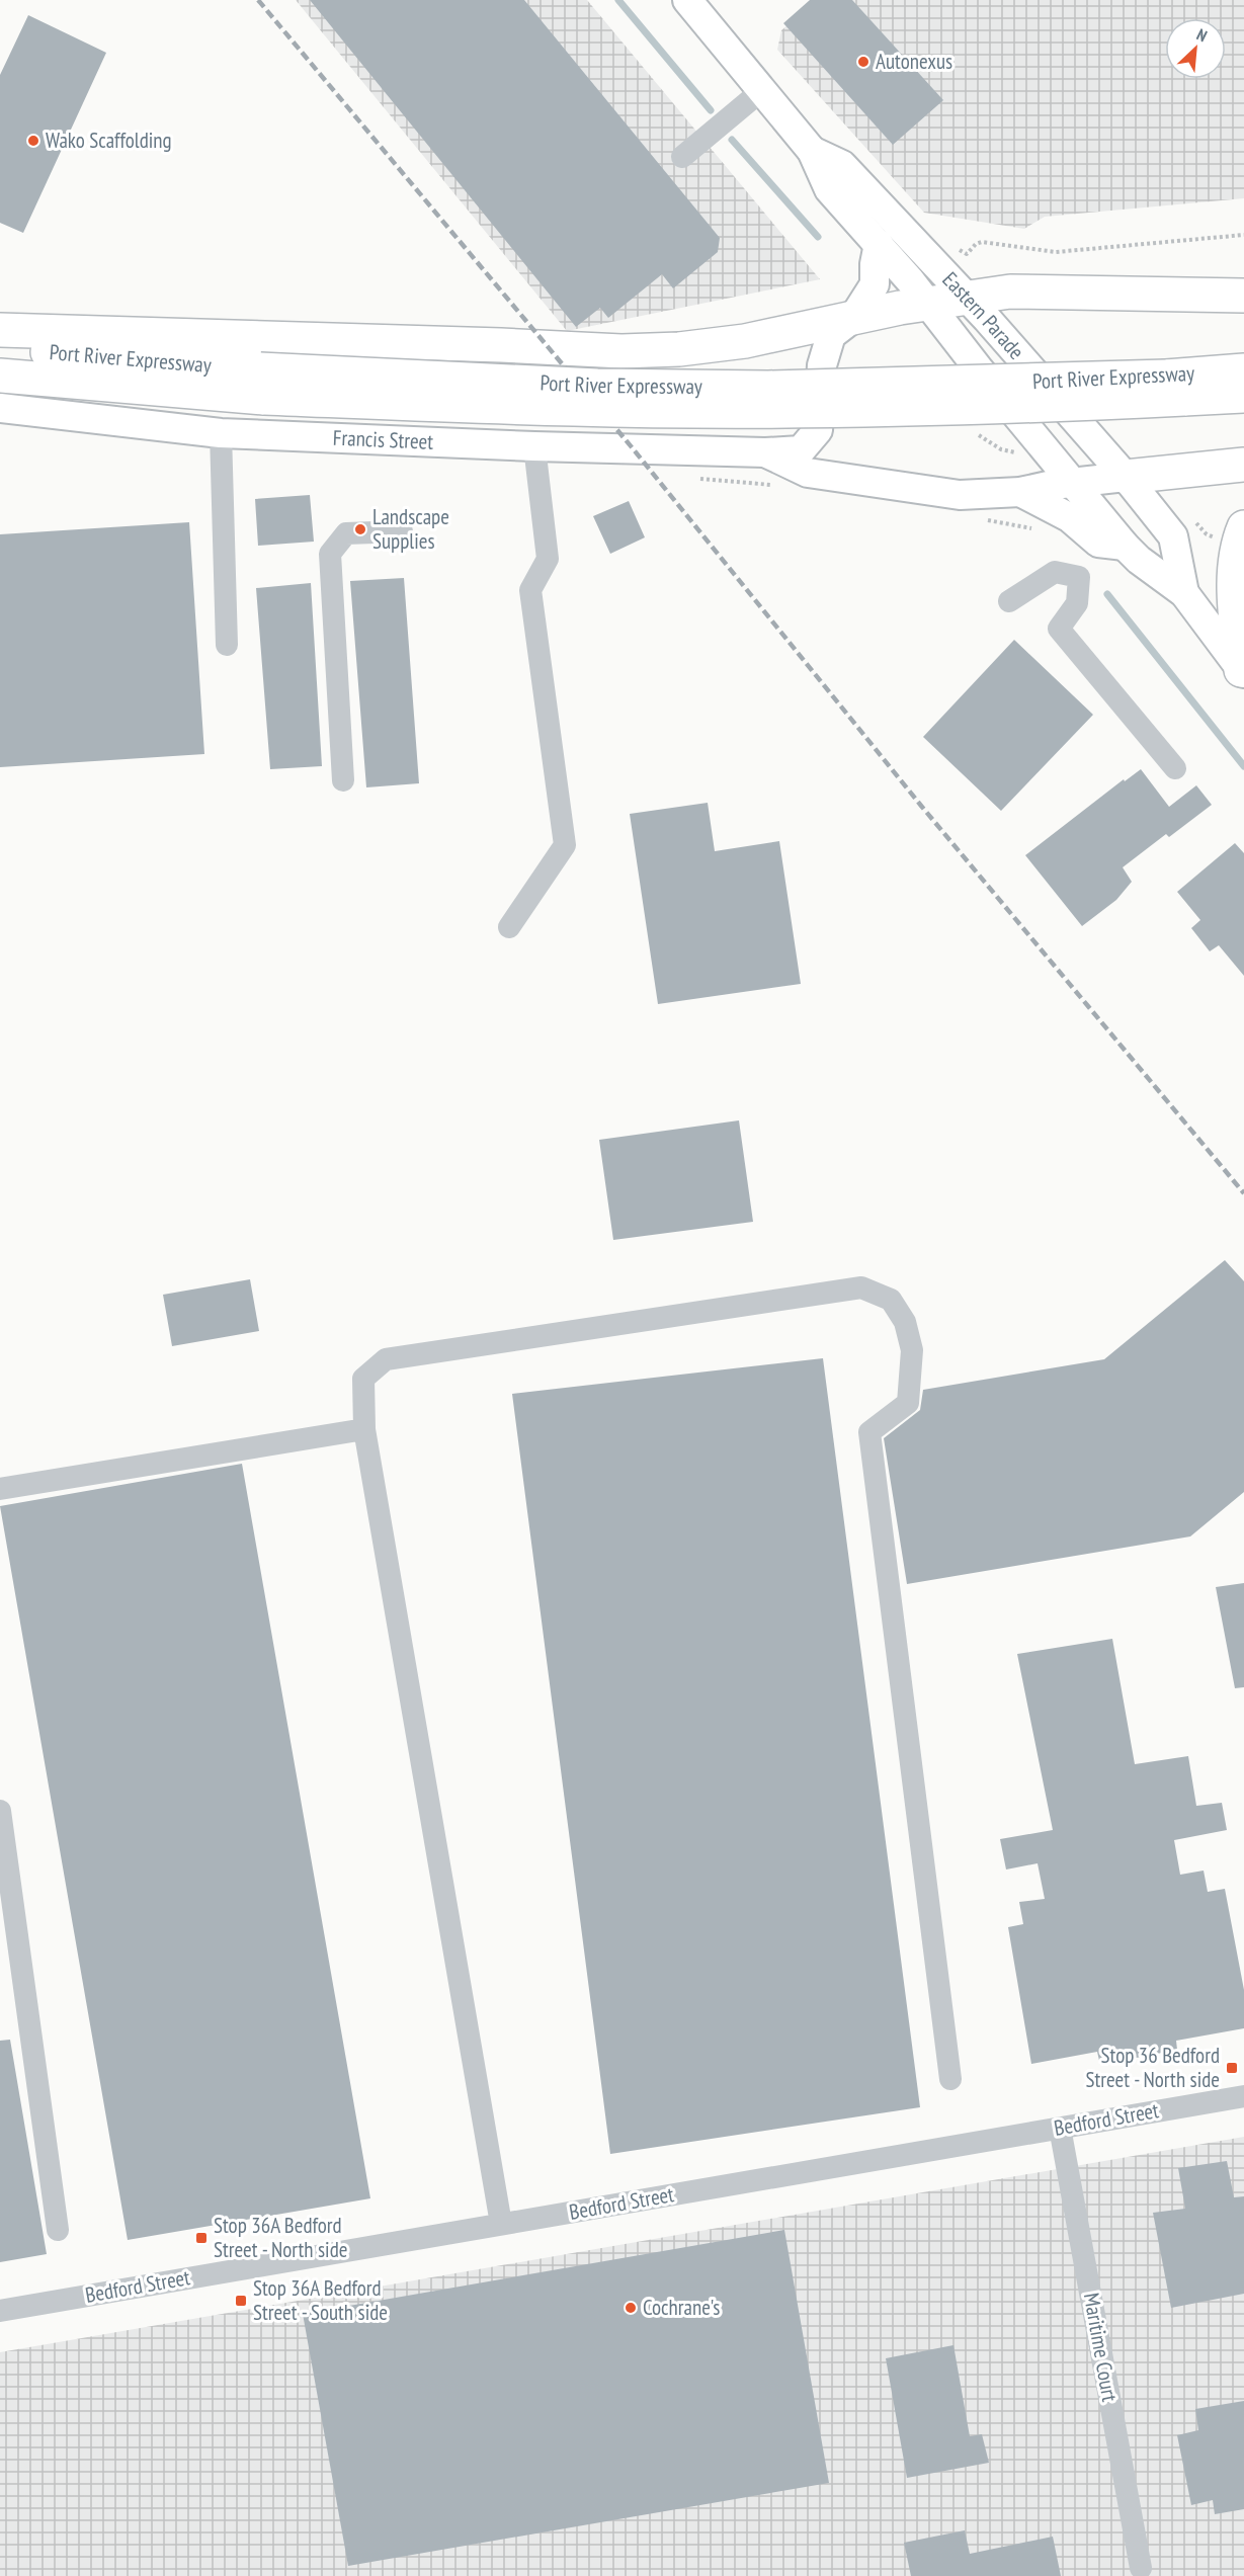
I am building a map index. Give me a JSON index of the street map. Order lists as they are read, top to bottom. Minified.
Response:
{"streets":{"highway":["Port River Expressway"],"main road":["Eastern Parade","Francis Street"],"street":["Bedford Street","Maritime Court"]},"crossings":[["Eastern Parade","Francis Street"],["Bedford Street","Maritime Court"]],"places":{"other":["Autonexus","Wako Scaffolding","Landscape Supplies","Cochrane's"],"transit":["Stop 36 Bedford Street - North side","Stop 36A Bedford Street - North side","Stop 36A Bedford Street - South side"]},"north":"top right"}
